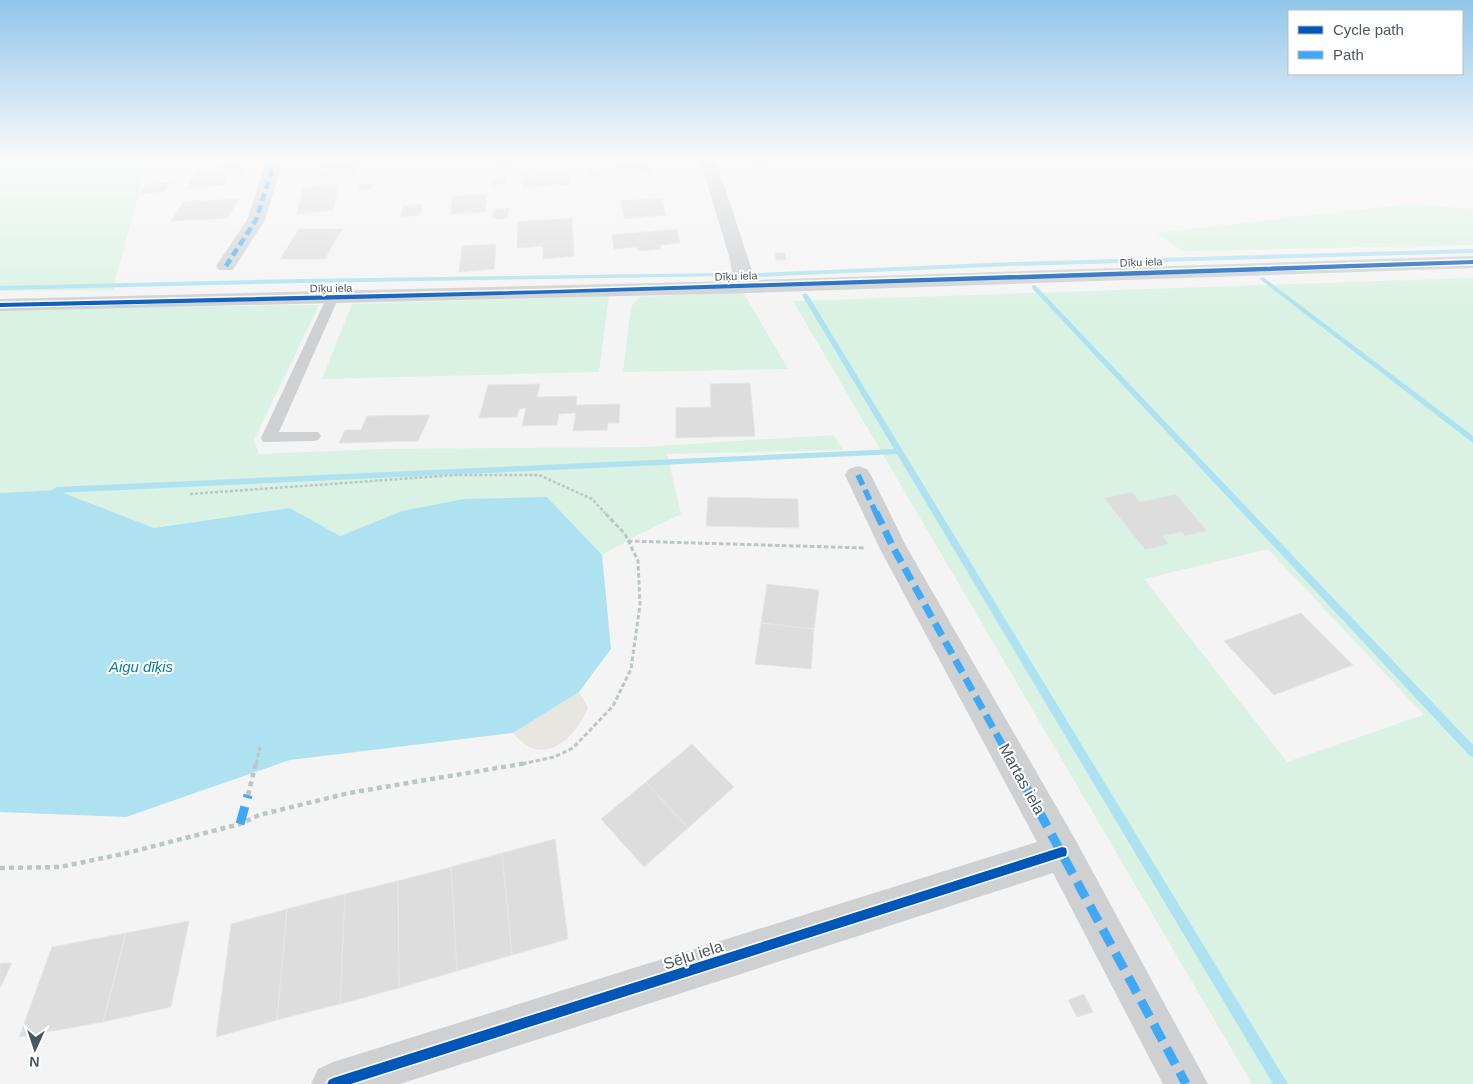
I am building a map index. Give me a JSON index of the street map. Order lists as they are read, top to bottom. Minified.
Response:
{"streets":{"street":["Dīķu iela","Martas iela","Sēļu iela"]},"crossings":[["Martas iela","Sēļu iela"]],"water":["Aigu dīķis"],"legend":["Cycle path","Path"],"north":"bottom"}
